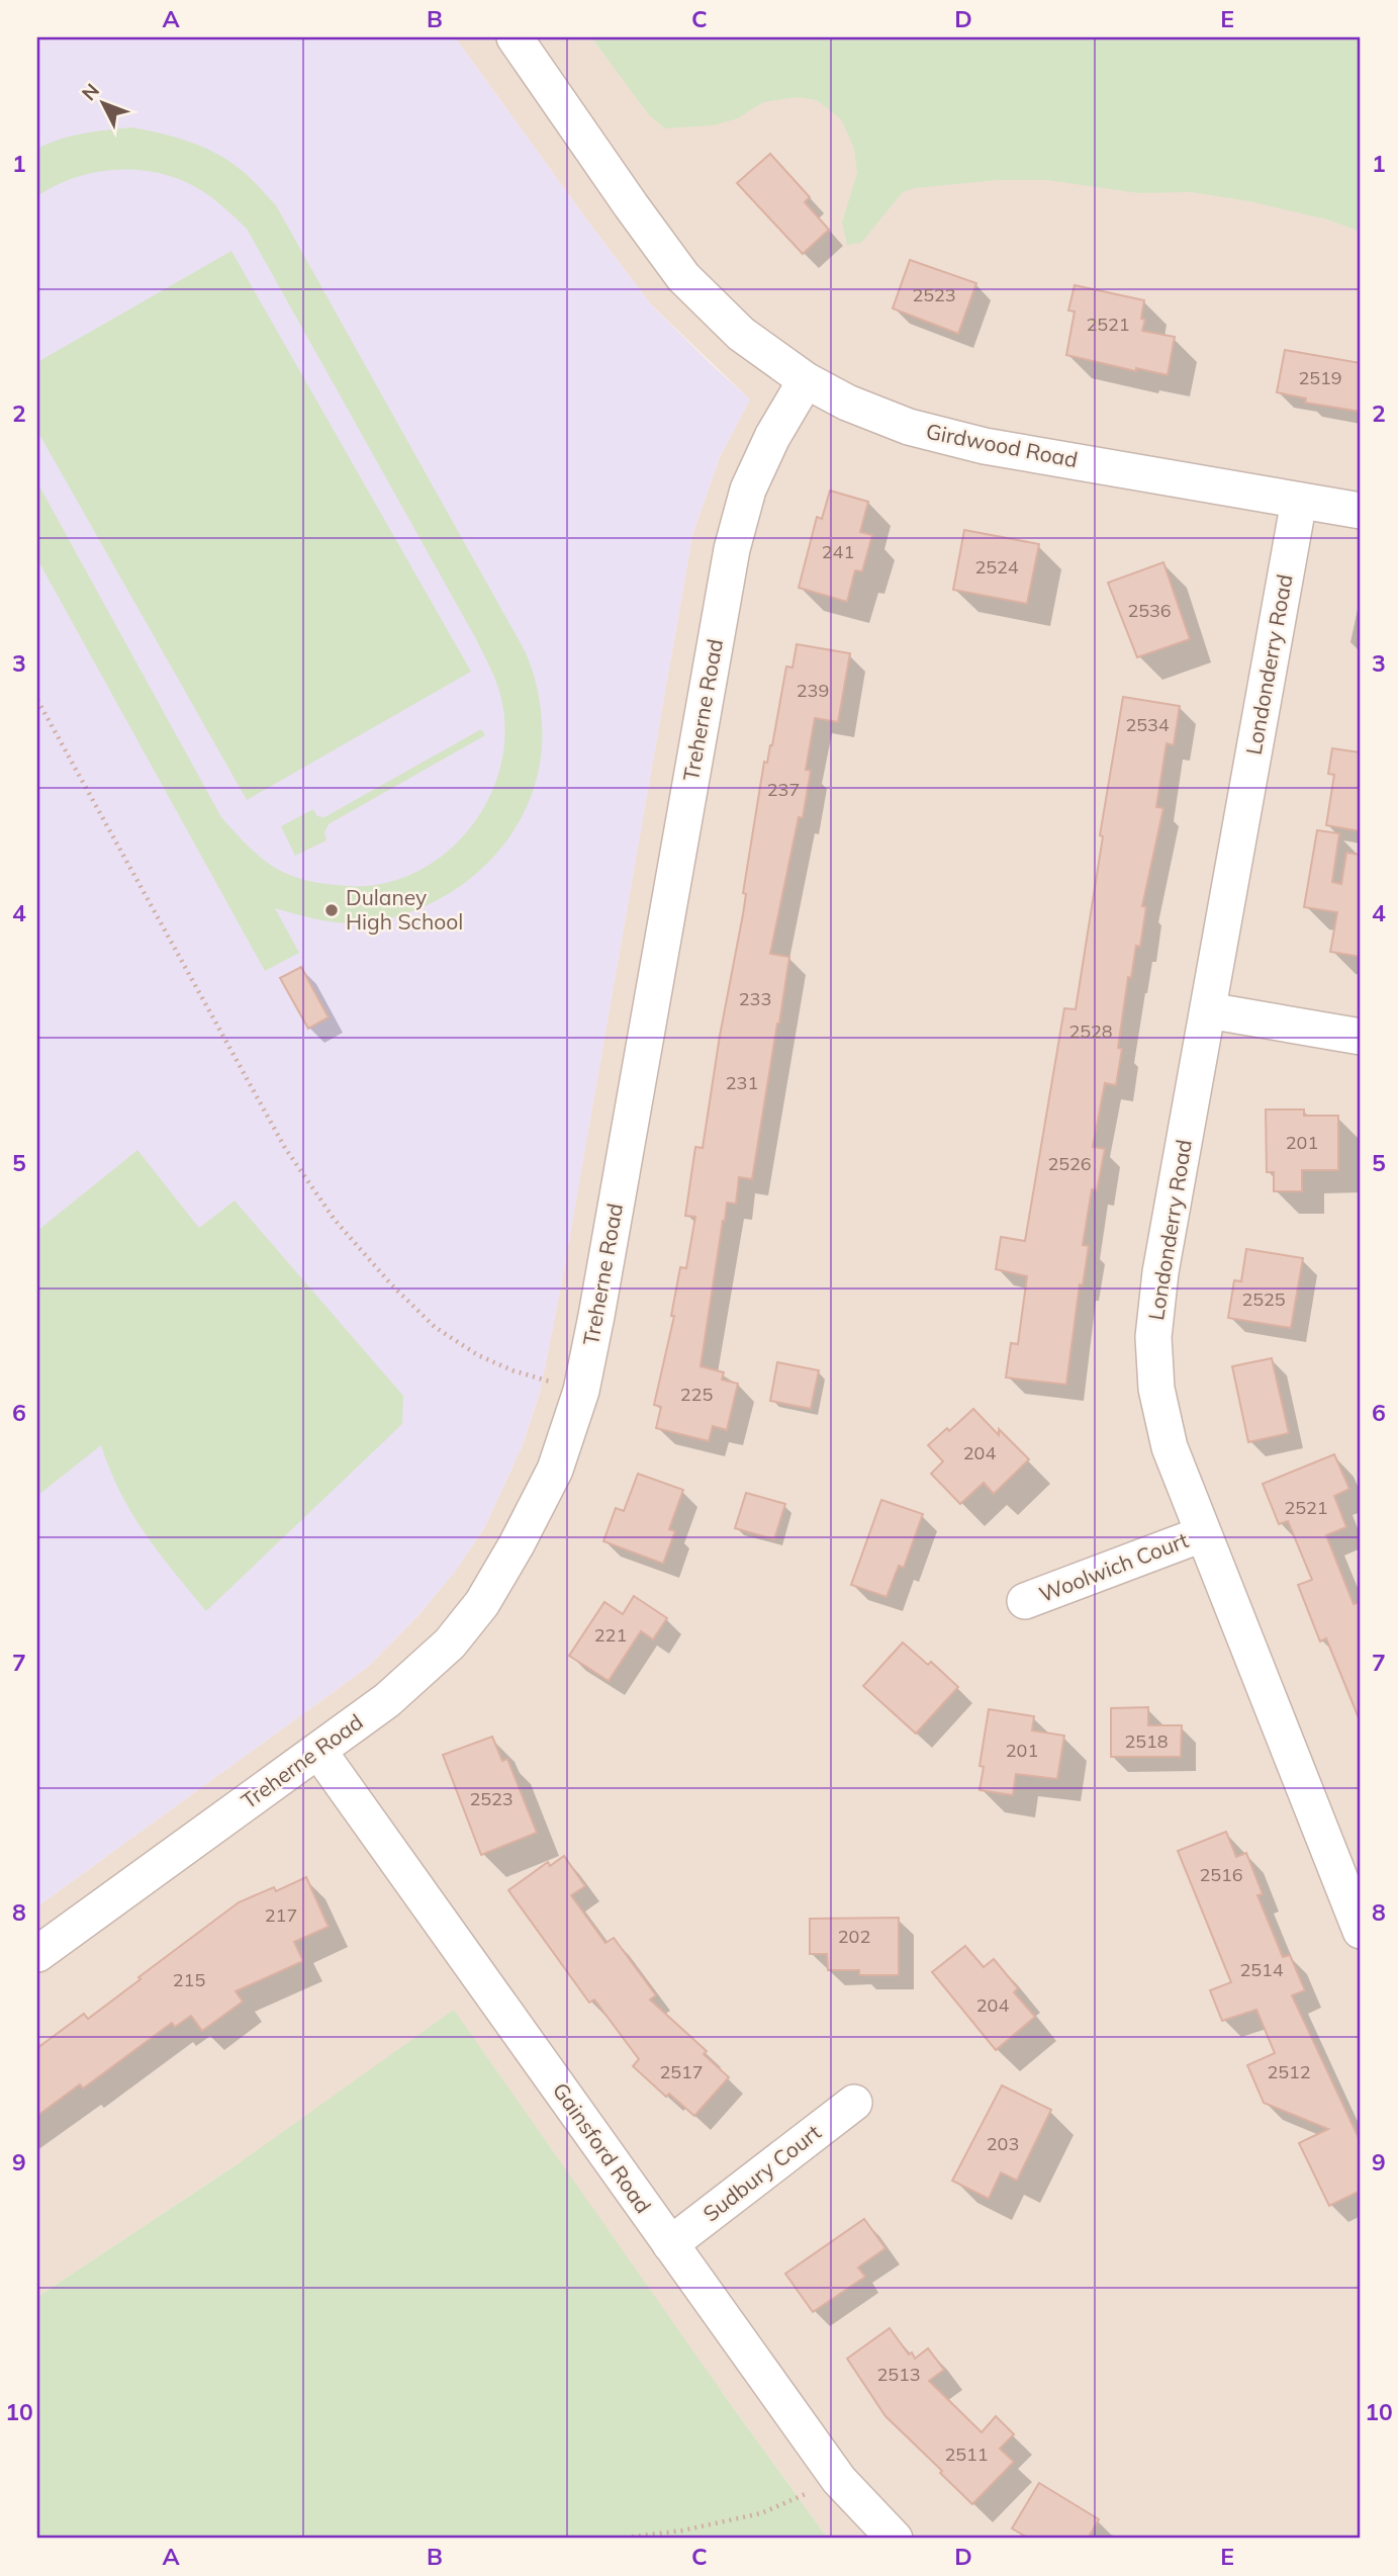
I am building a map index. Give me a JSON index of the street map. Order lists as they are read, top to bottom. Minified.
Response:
{"streets":{"street":["Girdwood Road","Londonderry Road","Treherne Road","Woolwich Court","Gainsford Road","Sudbury Court"]},"crossings":[["Girdwood Road","Londonderry Road"],["Girdwood Road","Treherne Road"],["Londonderry Road","Woolwich Court"],["Treherne Road","Gainsford Road"],["Gainsford Road","Sudbury Court"]],"places":["Dulaney High School"],"house_numbers":["2523","2521","2519","241","2524","2536","239","2534","237","233","2528","231","201","2526","2525","225","204","2521","221","2518","201","2523","2516","217","202","2514","215","204","2517","2512","203","2513","2511"],"north":"top left","grid":{"columns":["A","B","C","D","E"],"rows":["1","2","3","4","5","6","7","8","9","10"]}}
